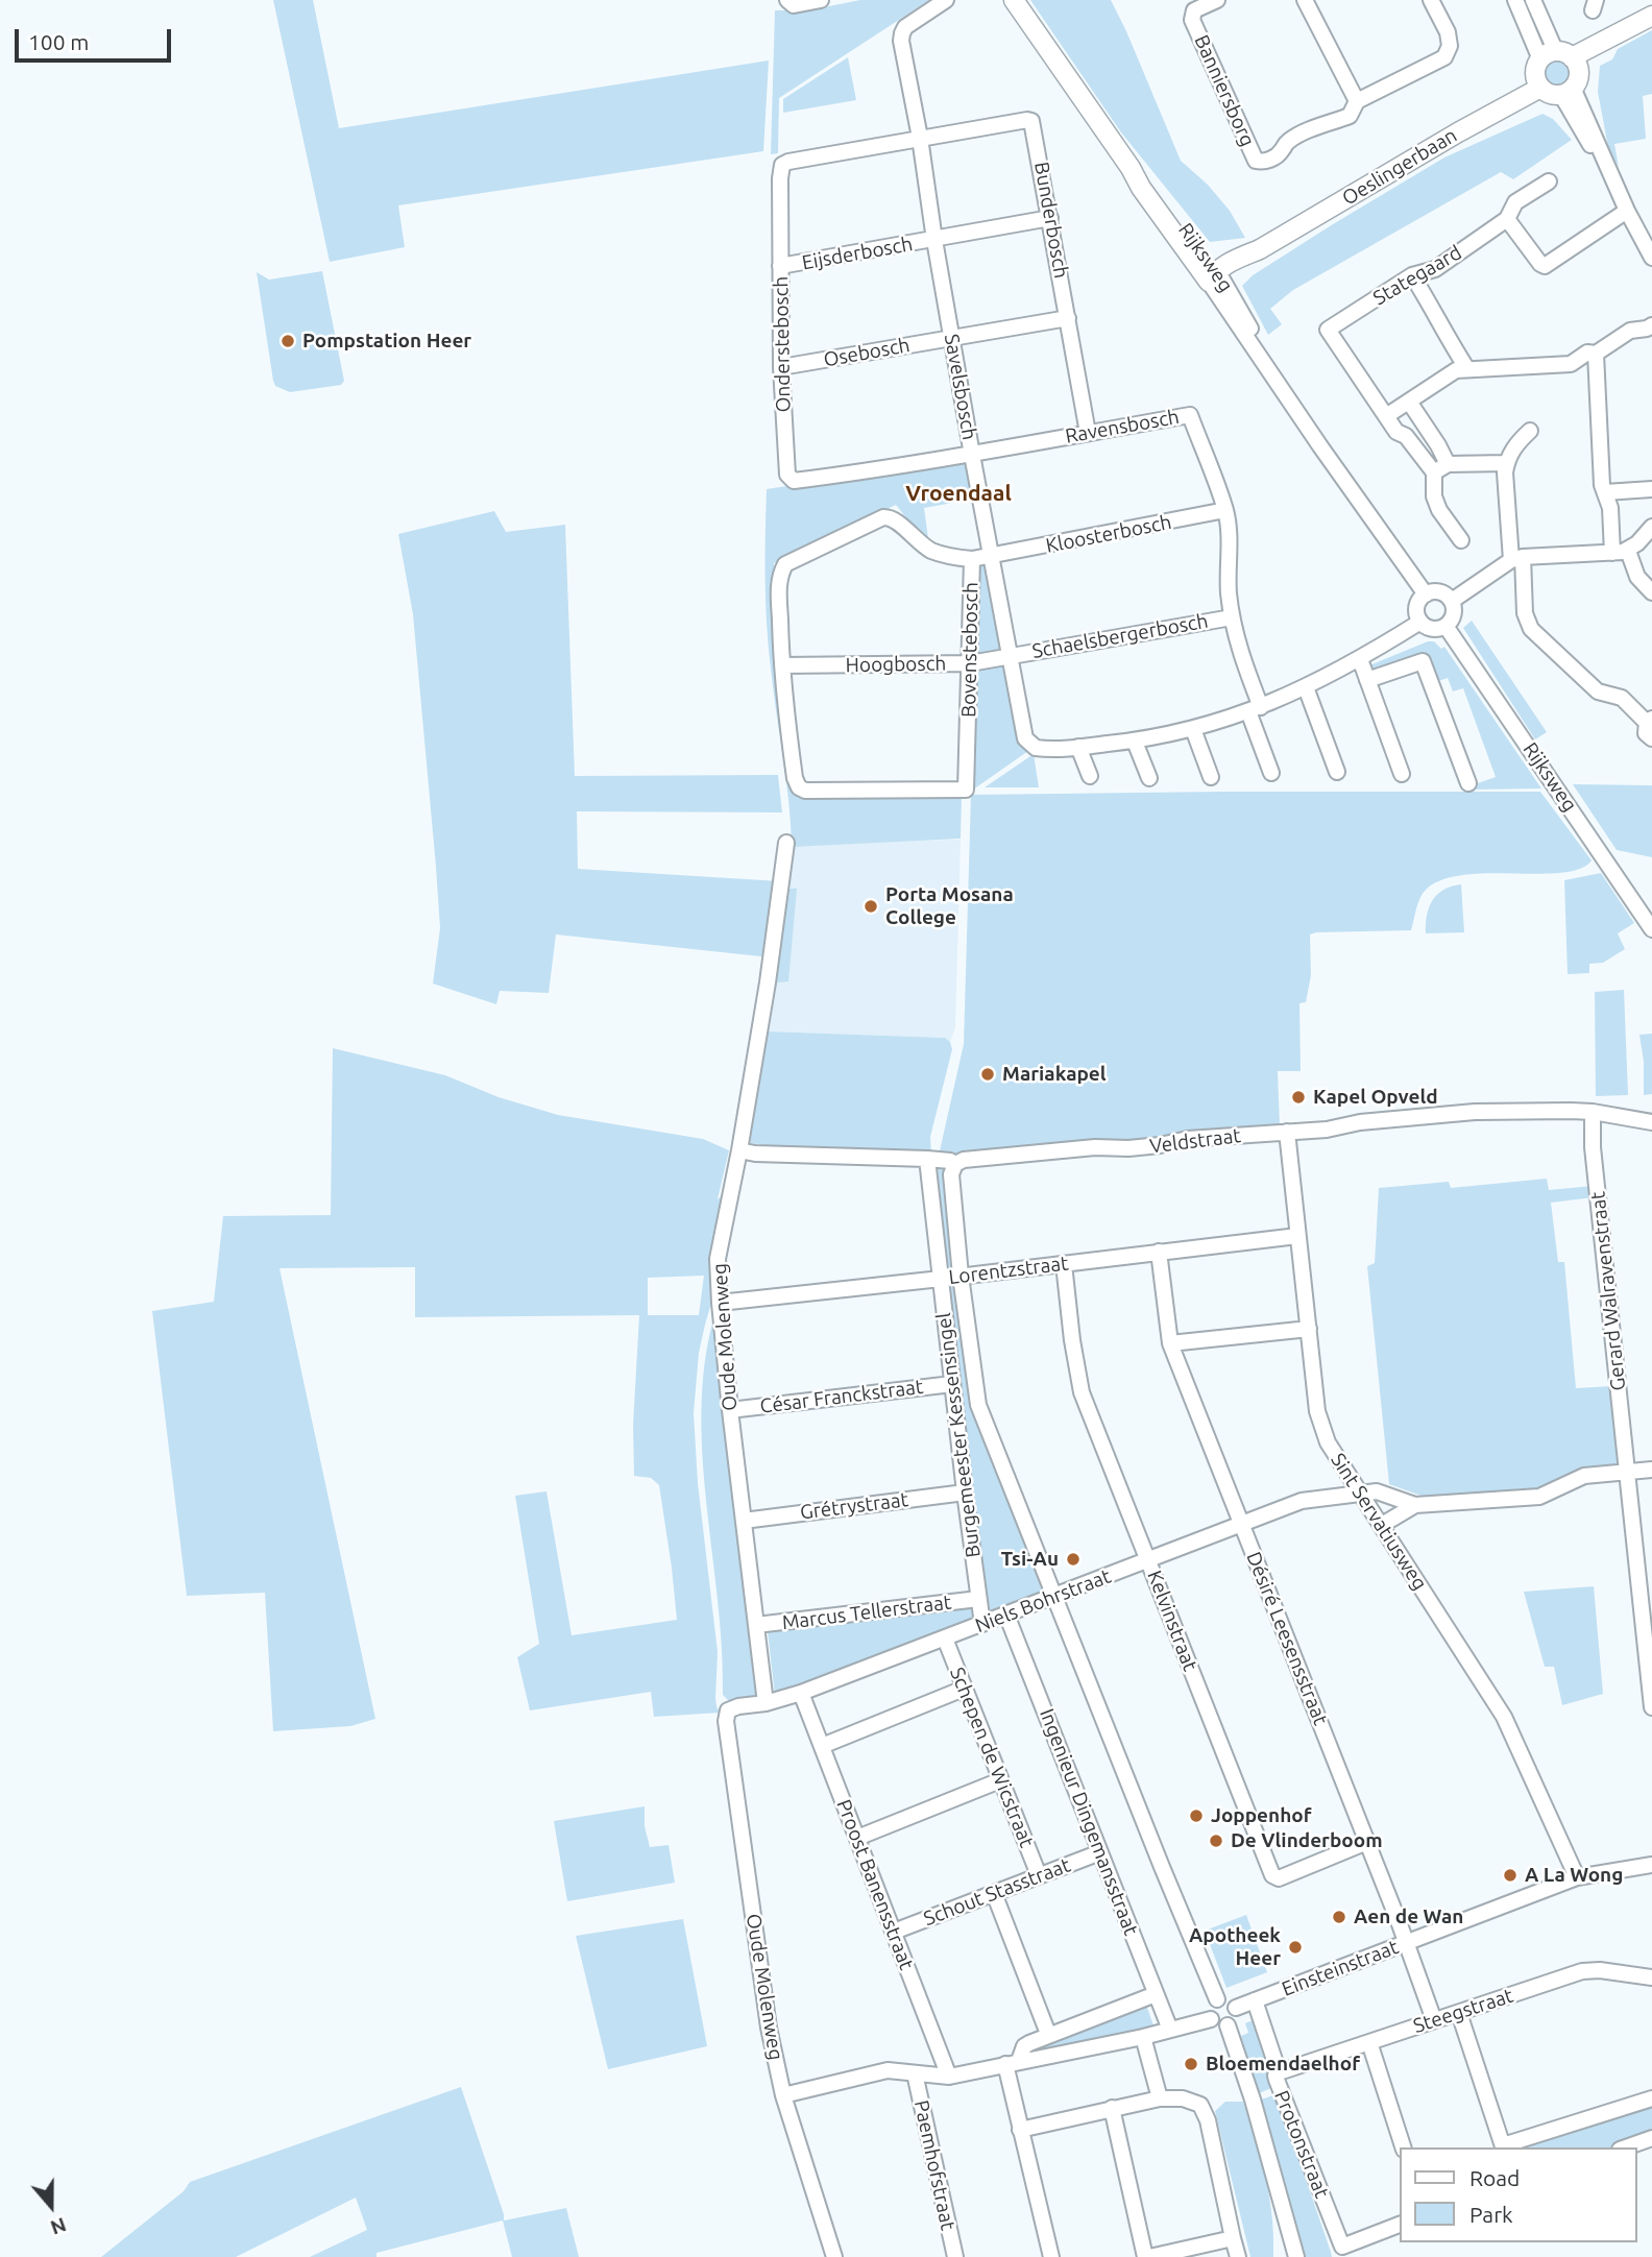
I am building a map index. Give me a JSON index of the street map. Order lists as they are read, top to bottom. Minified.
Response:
{"streets":{"main road":["Oeslingerbaan","Rijksweg"],"street":["Banniersborg","Bunderbosch","Eijsderbosch","Stategaard","Onderstebosch","Osebosch","Savelsbosch","Ravensbosch","Kloosterbosch","Schaelsbergerbosch","Bovenstebosch","Hoogbosch","Veldstraat","Lorentzstraat","Gerard Walravenstraat","Oude Molenweg","César Franckstraat","Burgemeester Kessensingel","Grétrystraat","Sint Servatiusweg","Niels Bohrstraat","Marcus Tellerstraat","Kelvinstraat","Désiré Leesensstraat","Schepen de Wicstraat","Ingenieur Dingemansstraat","Proost Banensstraat","Schout Stasstraat","Einsteinstraat","Steegstraat","Protonstraat","Paemhofstraat"]},"crossings":[["Oeslingerbaan","Rijksweg"],["Bunderbosch","Eijsderbosch"],["Bunderbosch","Onderstebosch"],["Bunderbosch","Osebosch"],["Bunderbosch","Savelsbosch"],["Bunderbosch","Ravensbosch"],["Eijsderbosch","Onderstebosch"],["Eijsderbosch","Savelsbosch"],["Rijksweg","Savelsbosch"],["Onderstebosch","Osebosch"],["Onderstebosch","Savelsbosch"],["Onderstebosch","Ravensbosch"],["Osebosch","Savelsbosch"],["Savelsbosch","Ravensbosch"],["Savelsbosch","Kloosterbosch"],["Savelsbosch","Schaelsbergerbosch"],["Savelsbosch","Hoogbosch"],["Ravensbosch","Kloosterbosch"],["Ravensbosch","Schaelsbergerbosch"],["Kloosterbosch","Bovenstebosch"],["Schaelsbergerbosch","Hoogbosch"],["Bovenstebosch","Hoogbosch"],["Veldstraat","Gerard Walravenstraat"],["Veldstraat","Oude Molenweg"],["Veldstraat","Burgemeester Kessensingel"],["Veldstraat","Sint Servatiusweg"],["Lorentzstraat","Oude Molenweg"],["Lorentzstraat","Burgemeester Kessensingel"],["Lorentzstraat","Sint Servatiusweg"],["Lorentzstraat","Kelvinstraat"],["Lorentzstraat","Désiré Leesensstraat"],["Oude Molenweg","César Franckstraat"],["Oude Molenweg","Grétrystraat"],["Oude Molenweg","Niels Bohrstraat"],["Oude Molenweg","Marcus Tellerstraat"],["César Franckstraat","Burgemeester Kessensingel"],["Burgemeester Kessensingel","Grétrystraat"],["Burgemeester Kessensingel","Niels Bohrstraat"],["Burgemeester Kessensingel","Marcus Tellerstraat"],["Burgemeester Kessensingel","Einsteinstraat"],["Sint Servatiusweg","Niels Bohrstraat"],["Sint Servatiusweg","Einsteinstraat"],["Niels Bohrstraat","Kelvinstraat"],["Niels Bohrstraat","Désiré Leesensstraat"],["Niels Bohrstraat","Schepen de Wicstraat"],["Niels Bohrstraat","Ingenieur Dingemansstraat"],["Niels Bohrstraat","Proost Banensstraat"],["Kelvinstraat","Désiré Leesensstraat"],["Désiré Leesensstraat","Einsteinstraat"],["Désiré Leesensstraat","Steegstraat"],["Schepen de Wicstraat","Schout Stasstraat"],["Ingenieur Dingemansstraat","Schout Stasstraat"],["Proost Banensstraat","Schout Stasstraat"],["Einsteinstraat","Protonstraat"],["Steegstraat","Protonstraat"]],"districts":["Vroendaal"],"places":["Pompstation Heer","Porta Mosana College","Mariakapel","Kapel Opveld","Tsi-Au","Joppenhof","De Vlinderboom","A La Wong","Aen de Wan","Apotheek Heer","Bloemendaelhof"],"legend":["Road","Park"],"scale_bar":"100 m","north":"bottom"}
